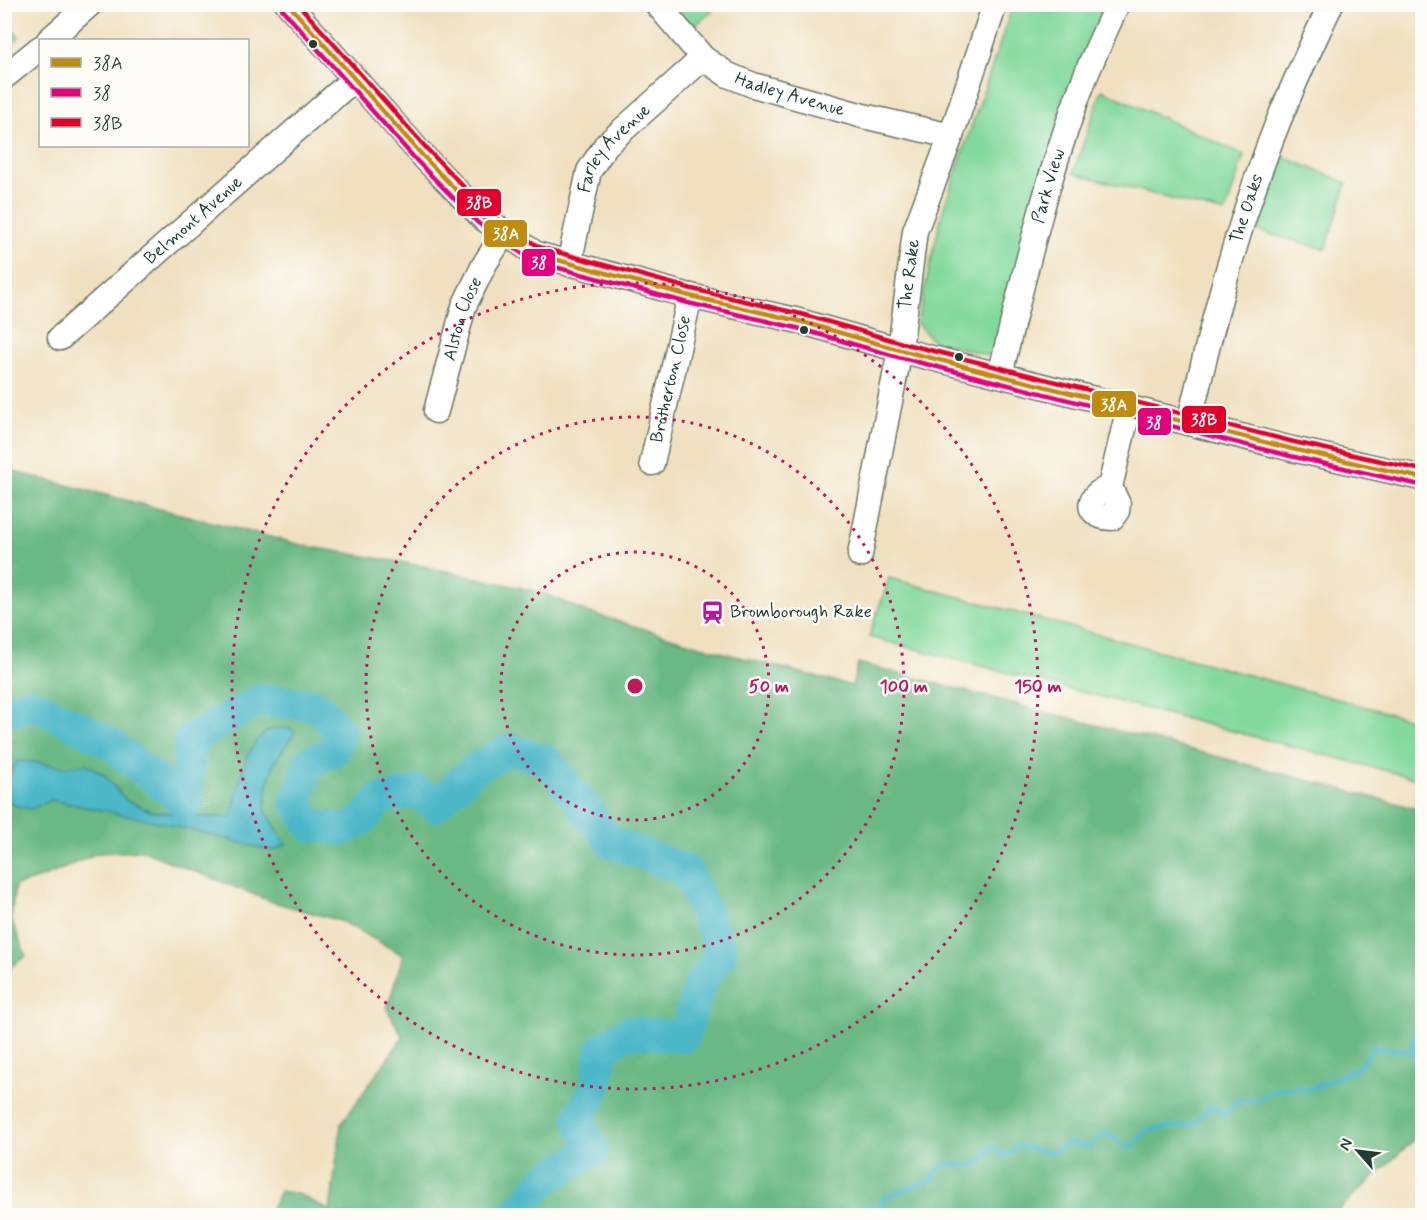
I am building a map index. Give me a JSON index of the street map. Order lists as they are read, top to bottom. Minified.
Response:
{"streets":{"street":["Hadley Avenue","Farley Avenue","Park View","The Oaks","Belmont Avenue","The Rake","Alston Close","Brotherton Close"]},"crossings":[["Hadley Avenue","Farley Avenue"],["Hadley Avenue","The Rake"]],"places":{"station":["Bromborough Rake"]},"lines":["transit line 38A","transit line 38B","transit line 38"],"legend":["38A","38","38B"],"north":"top left","rings":["50 m","100 m","150 m"]}
